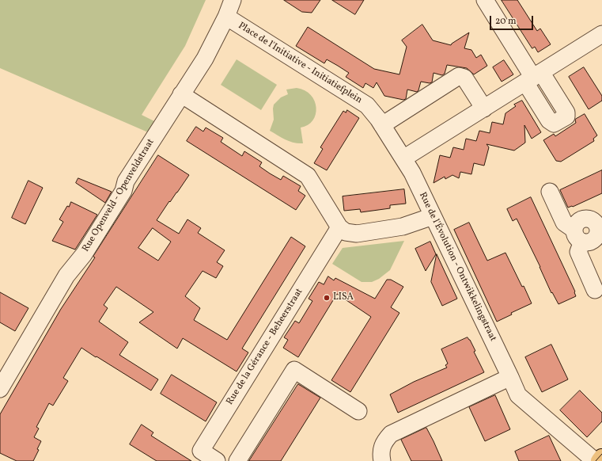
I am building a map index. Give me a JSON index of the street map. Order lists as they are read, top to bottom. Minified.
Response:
{"streets":{"street":["Place de l'Initiative - Initiatiefplein","Rue Openveld - Openveldstraat","Rue de l'Évolution - Ontwikkelingstraat","Rue de la Gérance - Beheerstraat"]},"crossings":[["Place de l'Initiative - Initiatiefplein","Rue Openveld - Openveldstraat"],["Place de l'Initiative - Initiatiefplein","Rue de l'Évolution - Ontwikkelingstraat"]],"places":["LISA"],"scale_bar":"20 m"}
